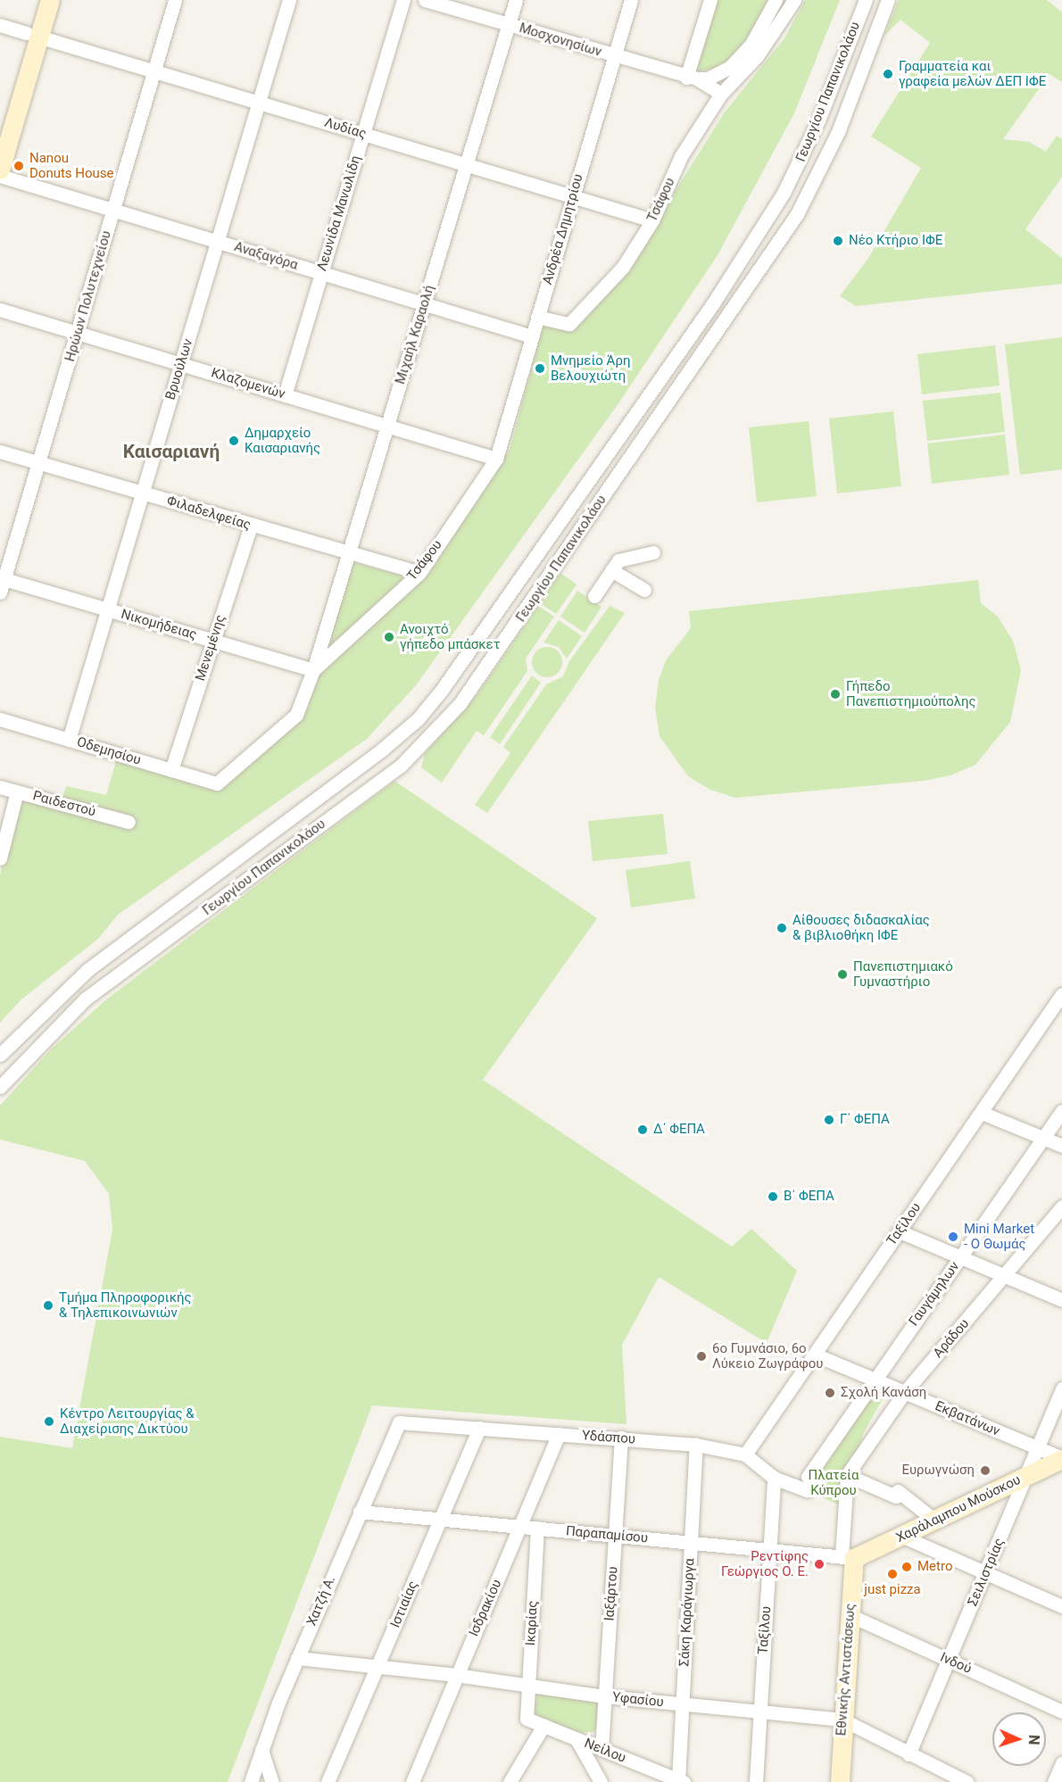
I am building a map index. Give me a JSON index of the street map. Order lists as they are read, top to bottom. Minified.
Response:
{"streets":{"street":["Μοσχονησίων","Γεωργίου Παπανικολάου","Λυδίας","Τσάφου","Λεωνίδα Μανωλίδη","Ανδρέα Δημητρίου","Αναξαγόρα","Ηρώων Πολυτεχνείου","Μιχαήλ Καραολή","Βρυούλων","Κλαζομενών","Φιλαδελφείας","Νικομήδειας","Μενεμένης","Οδεμησίου","Ραιδεστού","Ταξίλου","Γαυγάμηλων","Αράδου","Εκβατάνων","Υδάσπου","Χαράλαμπου Μούσκου","Παραπαμίσου","Σειλιστρίας","Ιαξάρτου","Χατζή Α.","Ιστιαίας","Ισδρακίου","Σάκη Καράγιωργα","Ικαρίας","Ινδού","Εθνικής Αντιστάσεως","Υφασίου","Νείλου"]},"crossings":[["Μοσχονησίων","Ανδρέα Δημητρίου"],["Μοσχονησίων","Μιχαήλ Καραολή"],["Λυδίας","Τσάφου"],["Λυδίας","Λεωνίδα Μανωλίδη"],["Λυδίας","Ανδρέα Δημητρίου"],["Λυδίας","Ηρώων Πολυτεχνείου"],["Λυδίας","Μιχαήλ Καραολή"],["Λυδίας","Βρυούλων"],["Τσάφου","Ανδρέα Δημητρίου"],["Τσάφου","Μιχαήλ Καραολή"],["Τσάφου","Κλαζομενών"],["Τσάφου","Φιλαδελφείας"],["Τσάφου","Νικομήδειας"],["Λεωνίδα Μανωλίδη","Αναξαγόρα"],["Λεωνίδα Μανωλίδη","Κλαζομενών"],["Ανδρέα Δημητρίου","Αναξαγόρα"],["Ανδρέα Δημητρίου","Κλαζομενών"],["Αναξαγόρα","Ηρώων Πολυτεχνείου"],["Αναξαγόρα","Μιχαήλ Καραολή"],["Αναξαγόρα","Βρυούλων"],["Ηρώων Πολυτεχνείου","Κλαζομενών"],["Ηρώων Πολυτεχνείου","Φιλαδελφείας"],["Ηρώων Πολυτεχνείου","Νικομήδειας"],["Μιχαήλ Καραολή","Κλαζομενών"],["Μιχαήλ Καραολή","Φιλαδελφείας"],["Μιχαήλ Καραολή","Νικομήδειας"],["Μιχαήλ Καραολή","Οδεμησίου"],["Βρυούλων","Κλαζομενών"],["Βρυούλων","Φιλαδελφείας"],["Βρυούλων","Νικομήδειας"],["Βρυούλων","Οδεμησίου"],["Φιλαδελφείας","Μενεμένης"],["Νικομήδειας","Μενεμένης"],["Μενεμένης","Οδεμησίου"],["Ταξίλου","Εκβατάνων"],["Ταξίλου","Υδάσπου"],["Ταξίλου","Παραπαμίσου"],["Ταξίλου","Υφασίου"],["Γαυγάμηλων","Εκβατάνων"],["Γαυγάμηλων","Υδάσπου"],["Αράδου","Εκβατάνων"],["Εκβατάνων","Χαράλαμπου Μούσκου"],["Εκβατάνων","Σειλιστρίας"],["Υδάσπου","Ιαξάρτου"],["Υδάσπου","Χατζή Α."],["Υδάσπου","Ιστιαίας"],["Υδάσπου","Ισδρακίου"],["Υδάσπου","Σάκη Καράγιωργα"],["Χαράλαμπου Μούσκου","Παραπαμίσου"],["Χαράλαμπου Μούσκου","Σειλιστρίας"],["Χαράλαμπου Μούσκου","Εθνικής Αντιστάσεως"],["Παραπαμίσου","Ιαξάρτου"],["Παραπαμίσου","Χατζή Α."],["Παραπαμίσου","Ιστιαίας"],["Παραπαμίσου","Ισδρακίου"],["Παραπαμίσου","Σάκη Καράγιωργα"],["Παραπαμίσου","Ικαρίας"],["Παραπαμίσου","Εθνικής Αντιστάσεως"],["Σειλιστρίας","Ινδού"],["Σειλιστρίας","Υφασίου"],["Ιαξάρτου","Υφασίου"],["Ιαξάρτου","Νείλου"],["Χατζή Α.","Υφασίου"],["Ιστιαίας","Υφασίου"],["Ισδρακίου","Υφασίου"],["Σάκη Καράγιωργα","Υφασίου"],["Σάκη Καράγιωργα","Νείλου"],["Ικαρίας","Υφασίου"],["Ικαρίας","Νείλου"],["Ινδού","Εθνικής Αντιστάσεως"],["Εθνικής Αντιστάσεως","Υφασίου"]],"districts":["Καισαριανή"],"parks":["Πλατεία Κύπρου"],"places":["Γραμματεία και γραφεία μελών ΔΕΠ ΙΦΕ","Nanou Donuts House","Νέο Κτήριο ΙΦΕ","Μνημείο Άρη Βελουχιώτη","Δημαρχείο Καισαριανής","Ανοιχτό γήπεδο μπάσκετ","Γήπεδο Πανεπιστημιούπολης","Αίθουσες διδασκαλίας & βιβλιοθήκη ΙΦΕ","Πανεπιστημιακό Γυμναστήριο","Γ΄ ΦΕΠΑ","Δ΄ ΦΕΠΑ","Β΄ ΦΕΠΑ","Mini Market - Ο Θωμάς","Τμήμα Πληροφορικής & Τηλεπικοινωνιών","6ο Γυμνάσιο, 6ο Λύκειο Ζωγράφου","Σχολή Κανάση","Κέντρο Λειτουργίας & Διαχείρισης Δικτύου","Ευρωγνώση","Ρεντίφης Γεώργιος Ο. Ε.","Metro","just pizza"],"north":"right"}
